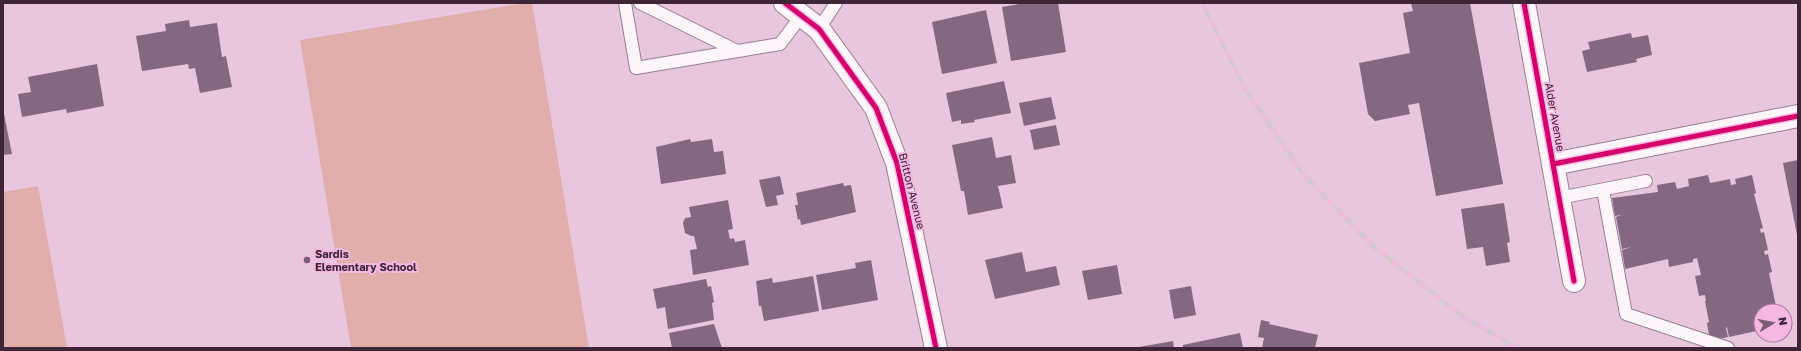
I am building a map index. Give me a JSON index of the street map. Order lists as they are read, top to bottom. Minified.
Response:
{"streets":{"street":["Alder Avenue","Britton Avenue"]},"places":["Sardis Elementary School"],"north":"right"}
